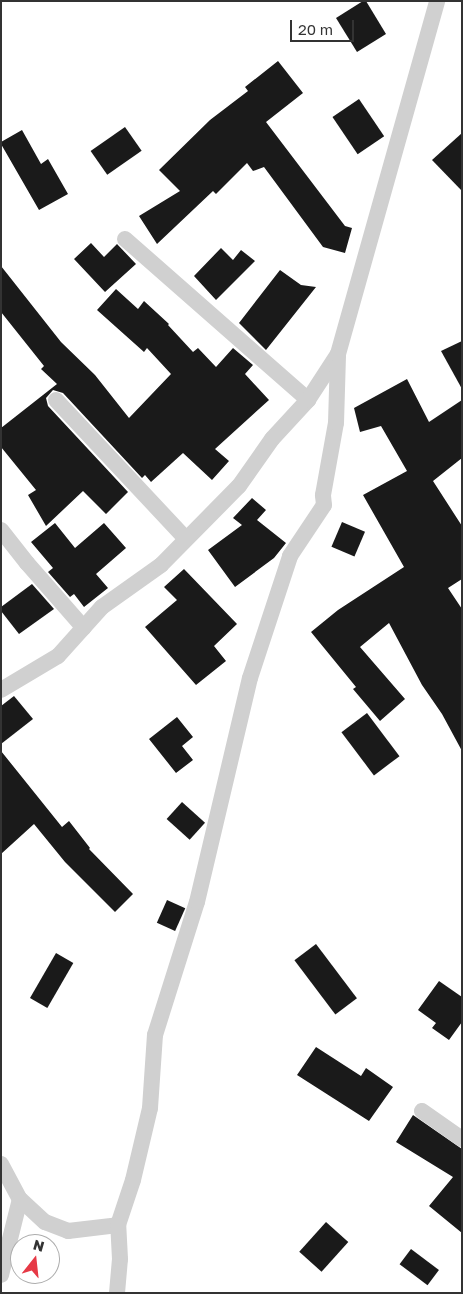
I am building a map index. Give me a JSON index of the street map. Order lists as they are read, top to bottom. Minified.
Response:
{"scale_bar":"20 m","north":"top"}
